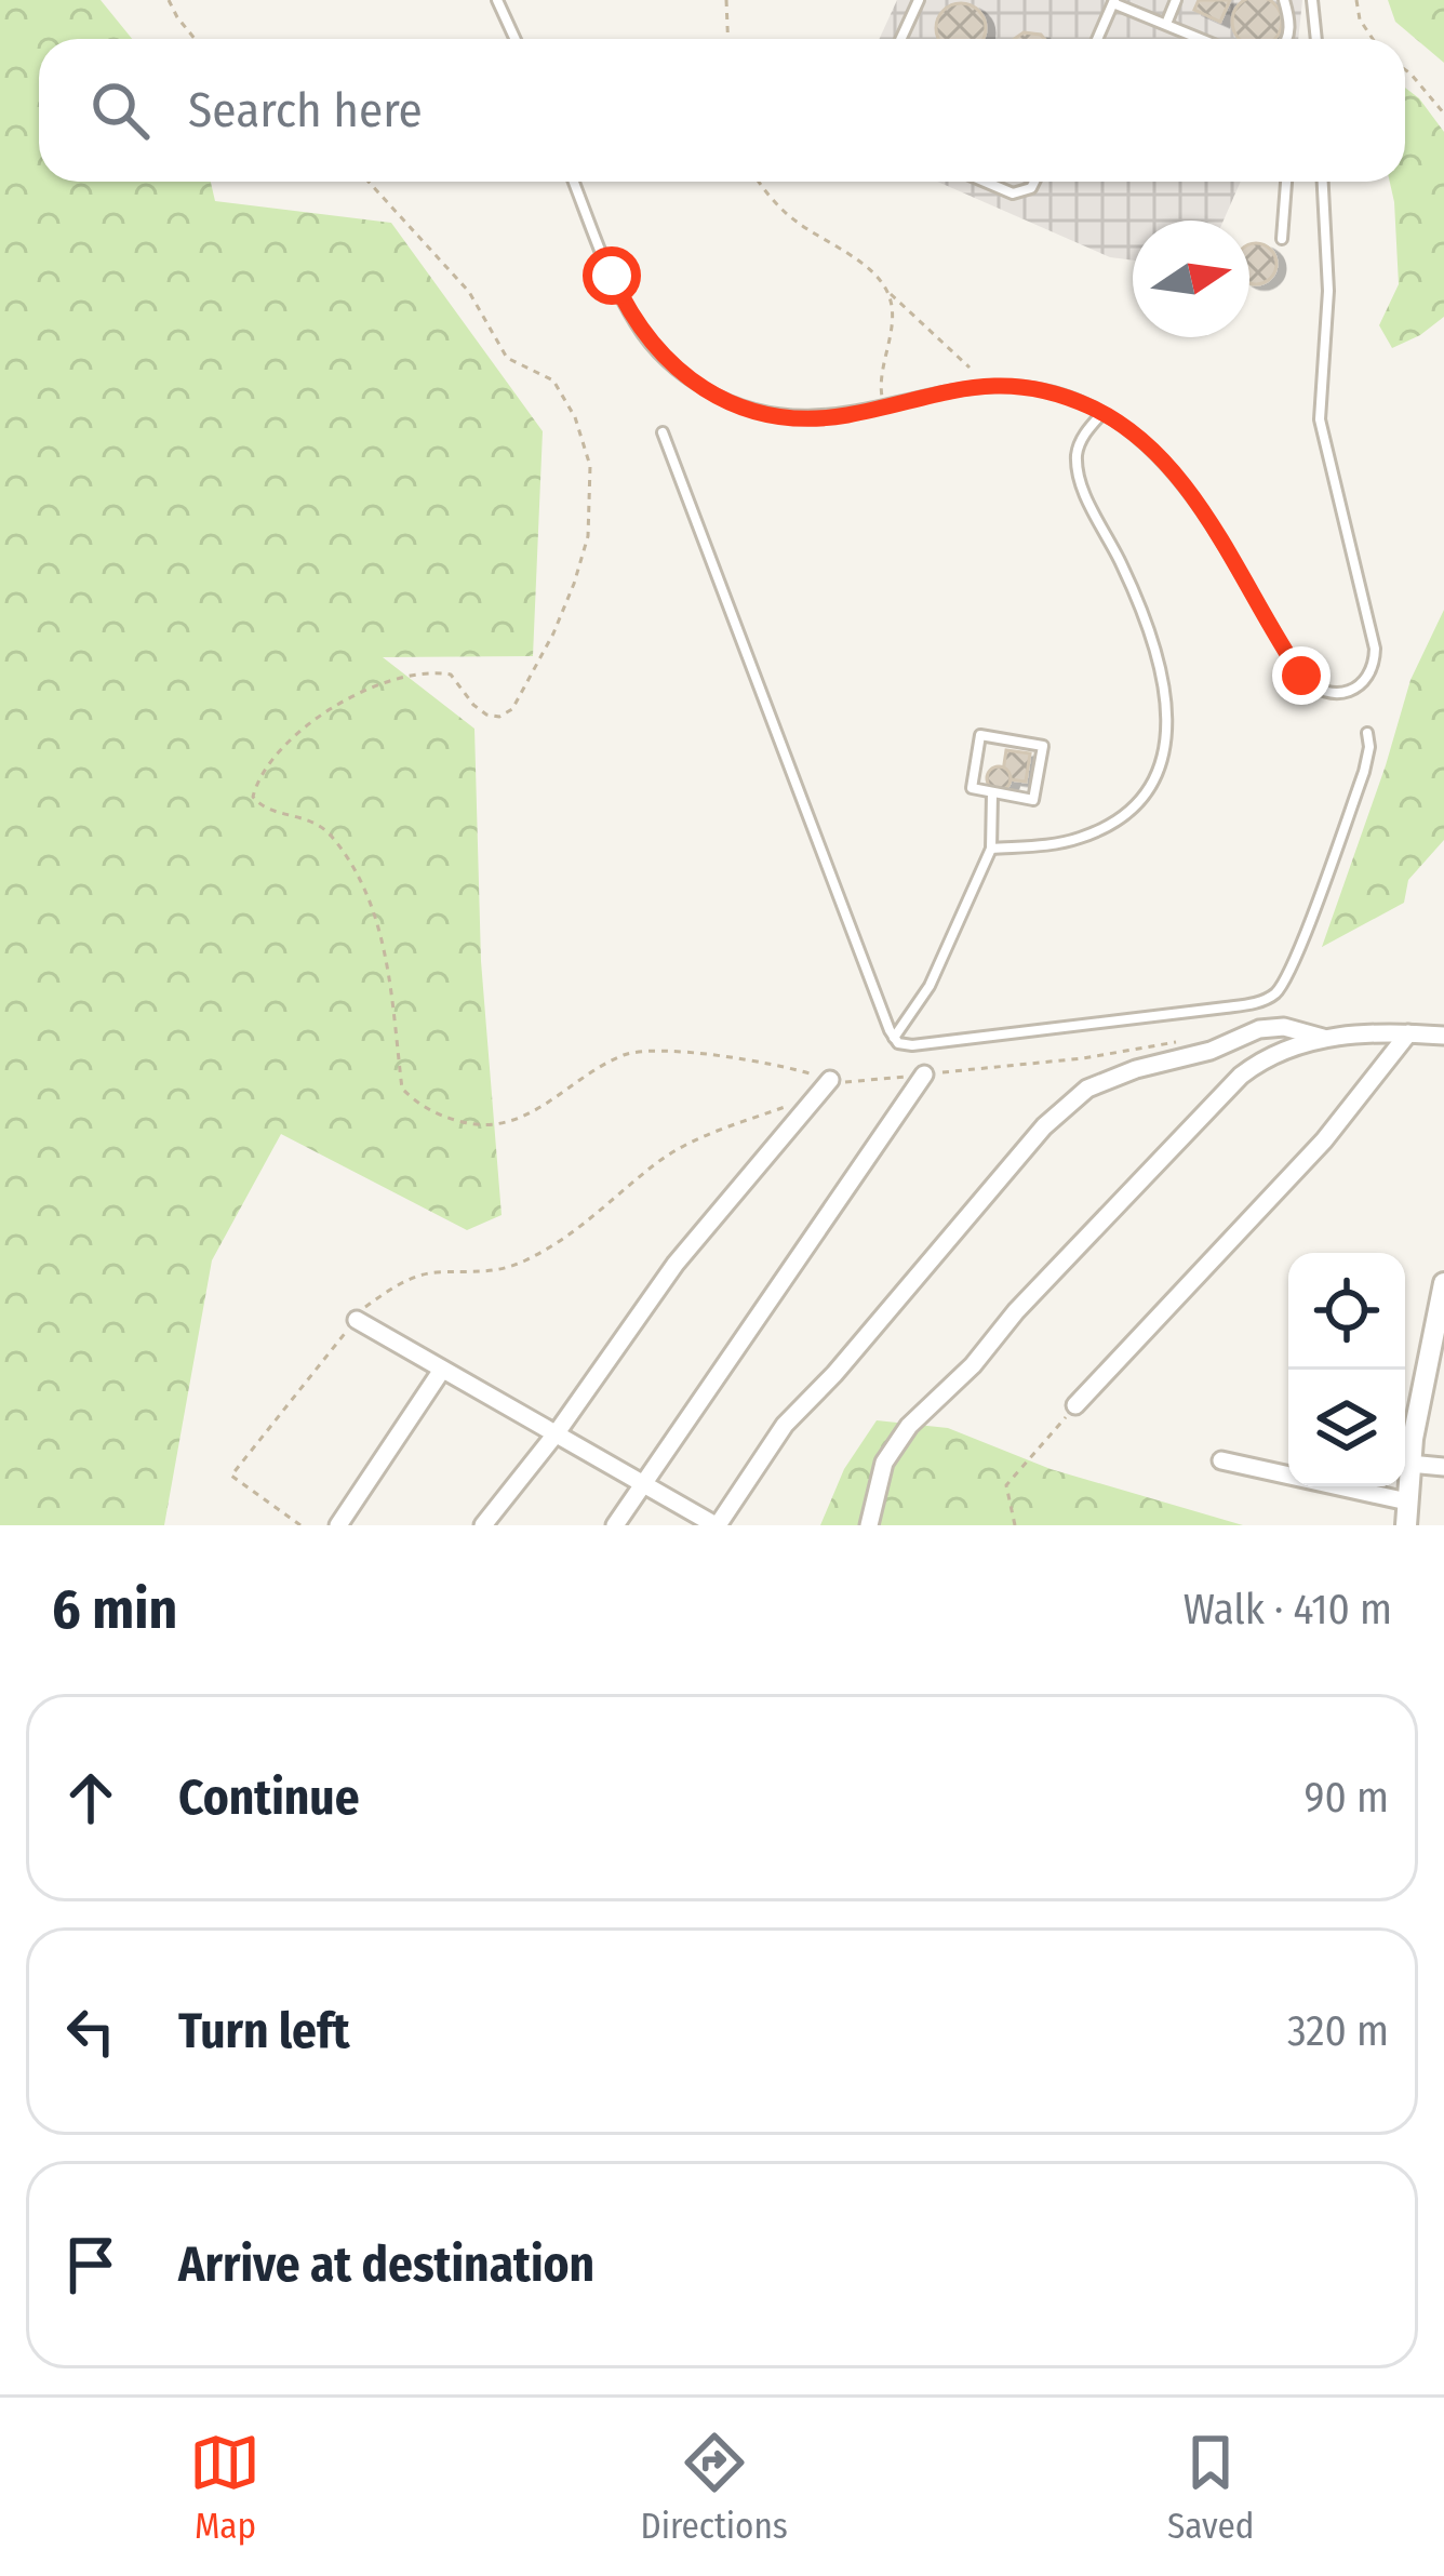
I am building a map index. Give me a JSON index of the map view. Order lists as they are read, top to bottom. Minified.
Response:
{"north":"right","page":{"search":"Search here","heading":["6 min","Walk · 410 m"],"list":[["Continue","90 m"],["Turn left","320 m"],"Arrive at destination"],"nav":["Map","Directions","Saved"]}}
